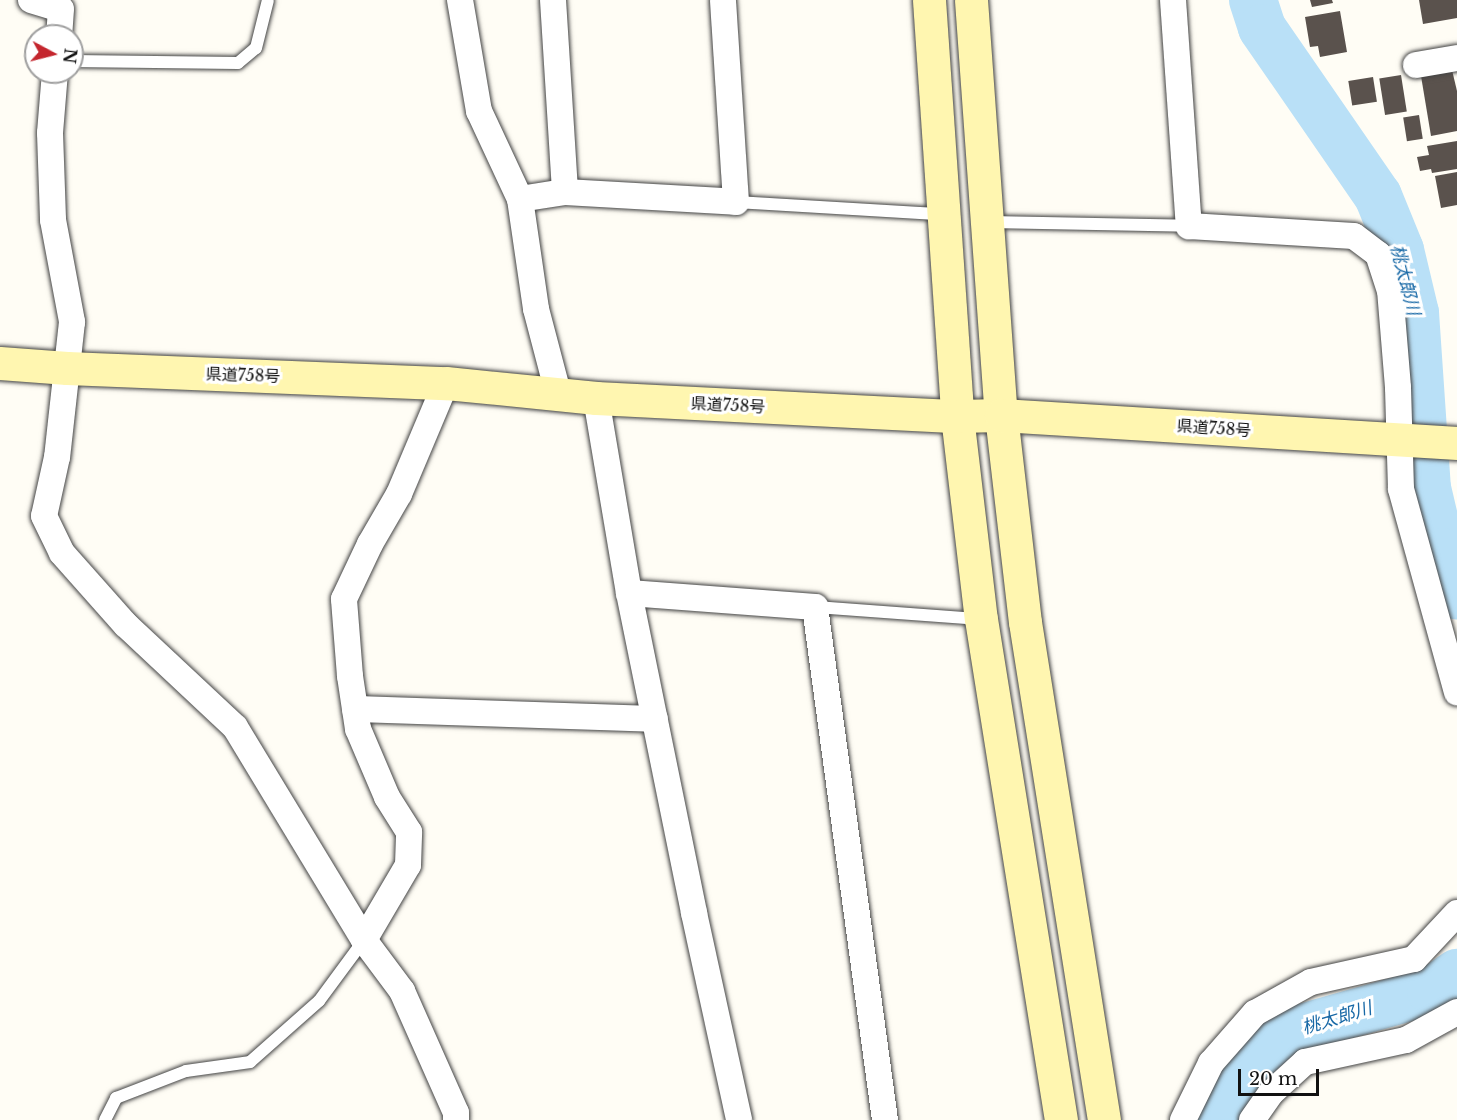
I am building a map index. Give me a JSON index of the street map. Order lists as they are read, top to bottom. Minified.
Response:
{"streets":{"street":["県道758号"]},"water":["桃太郎川"],"scale_bar":"20 m","north":"right"}
